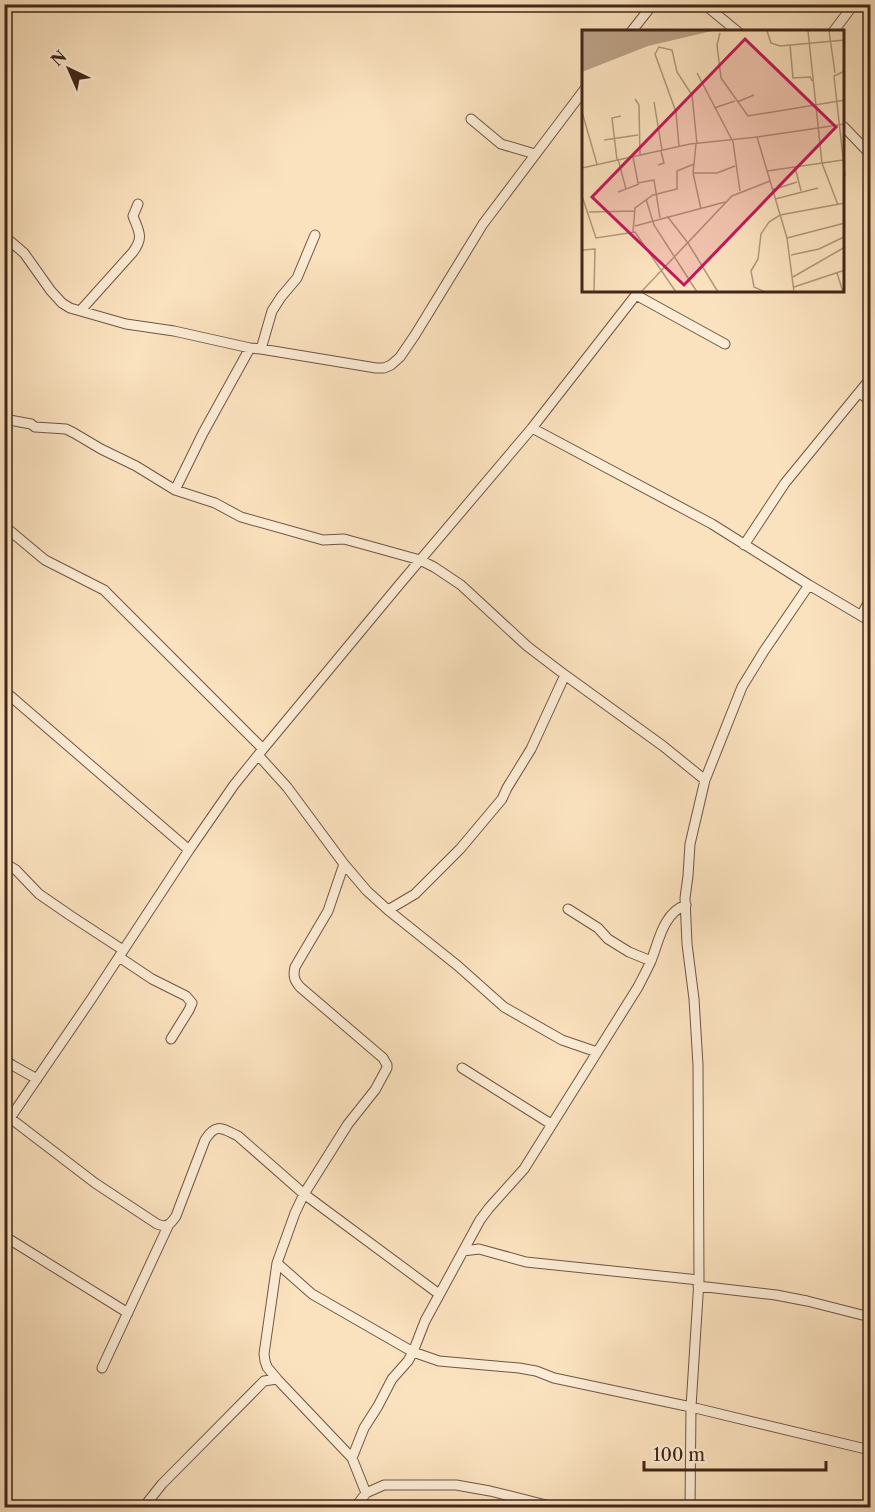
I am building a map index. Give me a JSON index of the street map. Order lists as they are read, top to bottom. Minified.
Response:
{"scale_bar":"100 m","north":"top left"}
